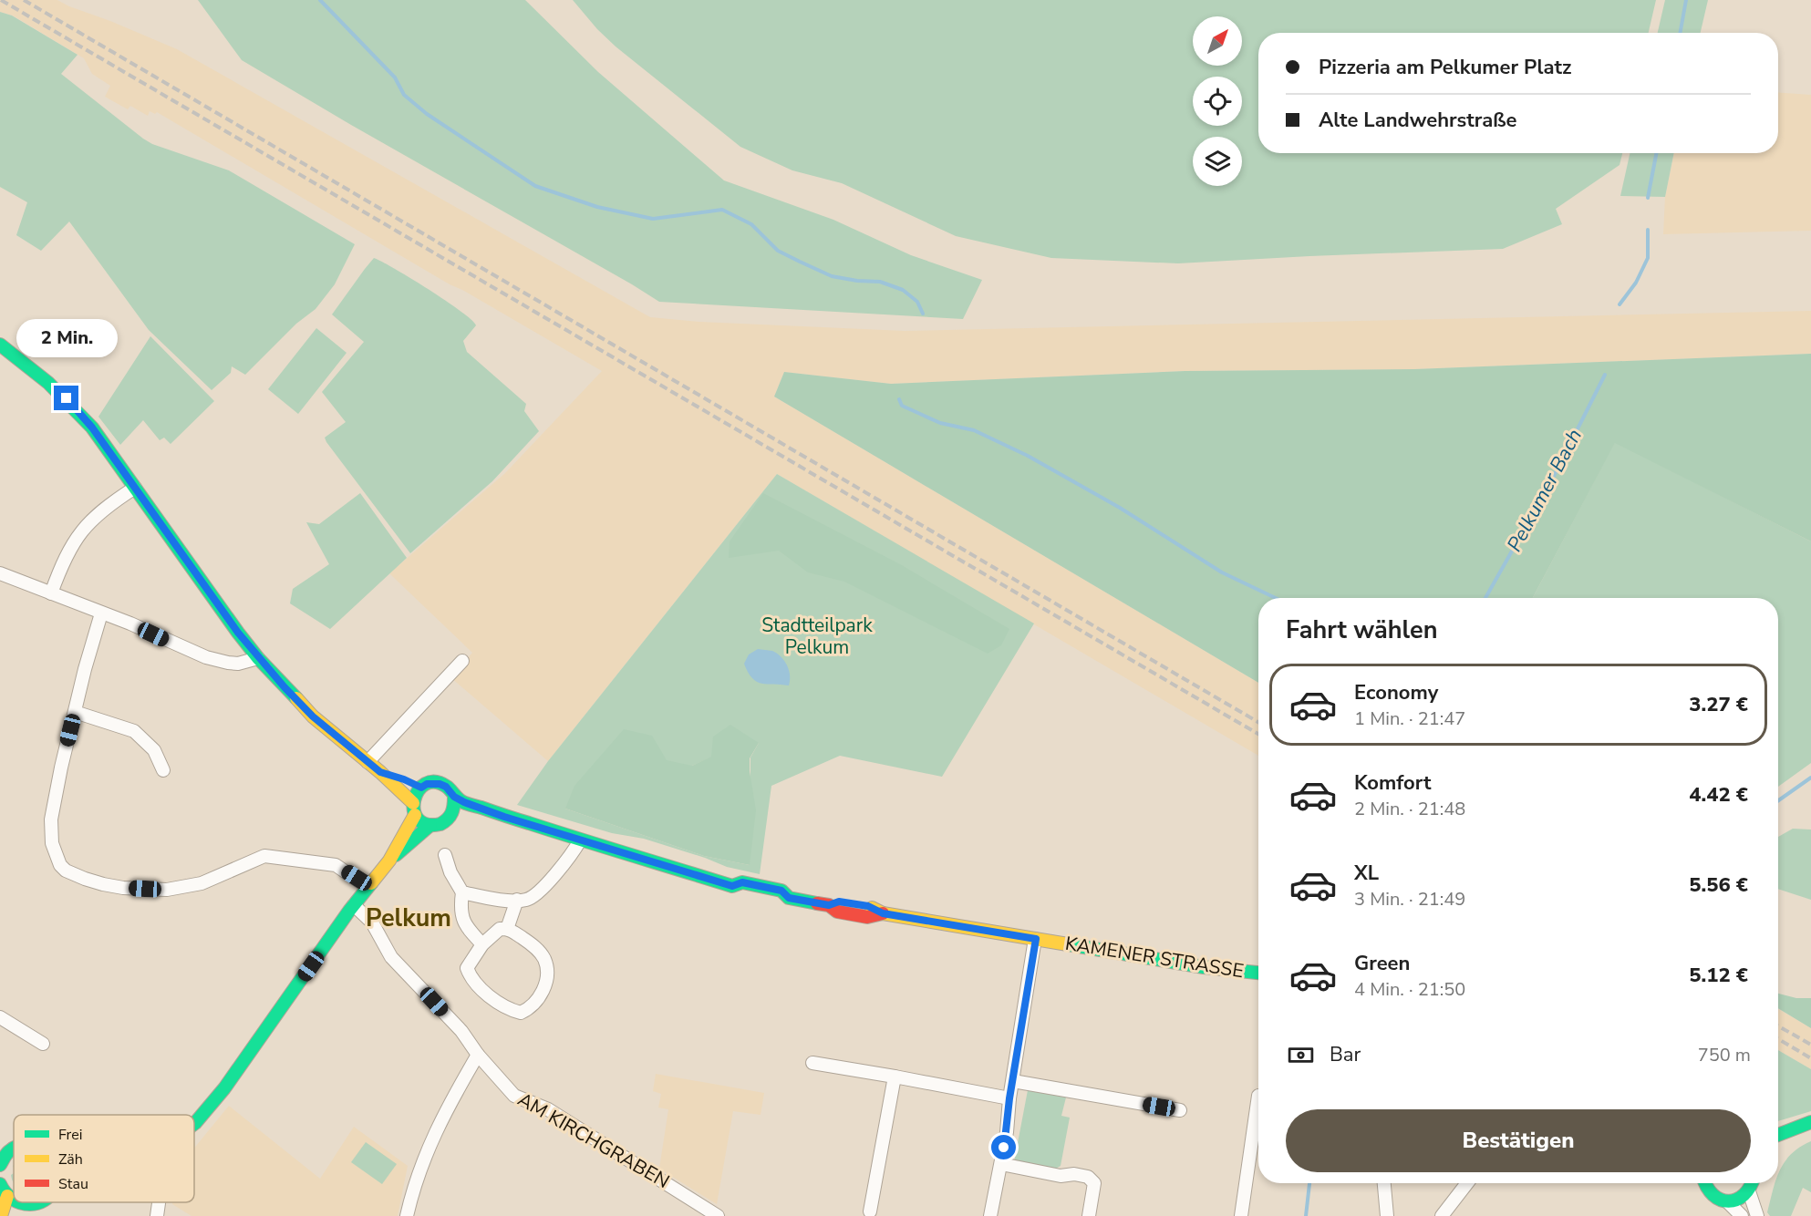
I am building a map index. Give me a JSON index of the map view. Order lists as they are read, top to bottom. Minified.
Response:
{"streets":{"main road":["KAMENER STRASSE"],"street":["AM KIRCHGRABEN"]},"districts":["Pelkum"],"water":["Pelkumer Bach"],"parks":["Stadtteilpark Pelkum"],"legend":["Frei","Zäh","Stau"],"north":"top right","page":{"banner":["Pizzeria am Pelkumer Platz","Alte Landwehrstraße"],"bubble":"2 Min.","heading":"Fahrt wählen","list":[{"name":"Economy","note":"1 Min. · 21:47","value":"3.27 €"},{"name":"Komfort","note":"2 Min. · 21:48","value":"4.42 €"},{"name":"XL","note":"3 Min. · 21:49","value":"5.56 €"},{"name":"Green","note":"4 Min. · 21:50","value":"5.12 €"}],"pay":["Bar","750 m"],"buttons":"Bestätigen"}}
